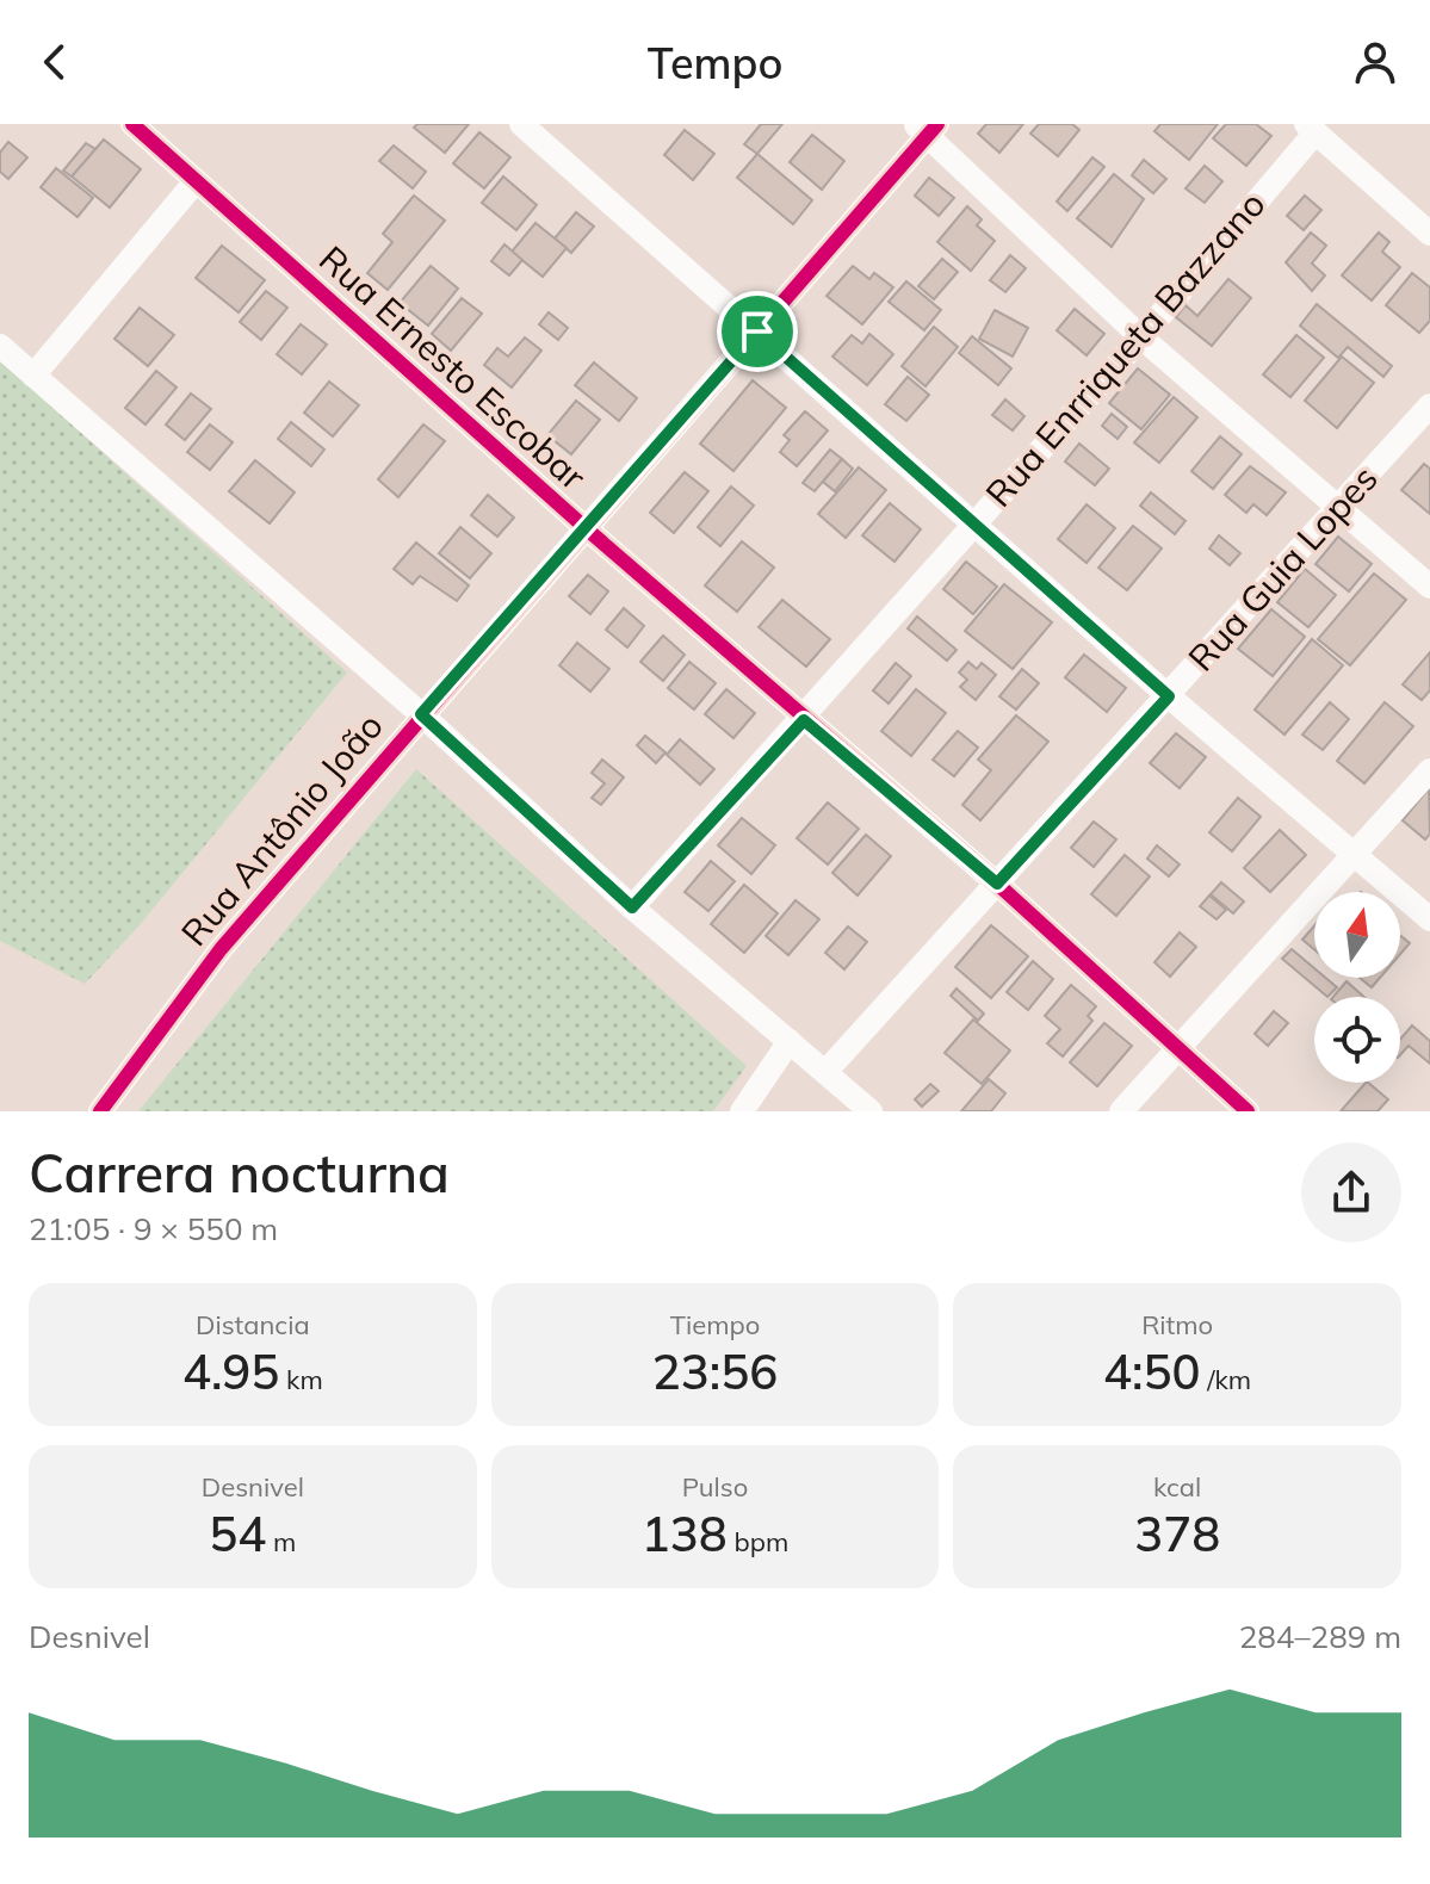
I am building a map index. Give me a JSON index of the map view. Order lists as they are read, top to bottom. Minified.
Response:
{"streets":{"street":["Rua Enrriqueta Bazzano","Rua Ernesto Escobar","Rua Guia Lopes","Rua Antônio João"]},"crossings":[["Rua Enrriqueta Bazzano","Rua Ernesto Escobar"],["Rua Ernesto Escobar","Rua Guia Lopes"],["Rua Ernesto Escobar","Rua Antônio João"]],"north":"top","page":{"header":"Tempo","heading":["Carrera nocturna","21:05 · 9 × 550 m"],"stats":[["Distancia","4.95 km"],["Tiempo","23:56"],["Ritmo","4:50 /km"],["Desnivel","54 m"],["Pulso","138 bpm"],["kcal","378"]],"chart":["Desnivel","284–289 m"]}}
